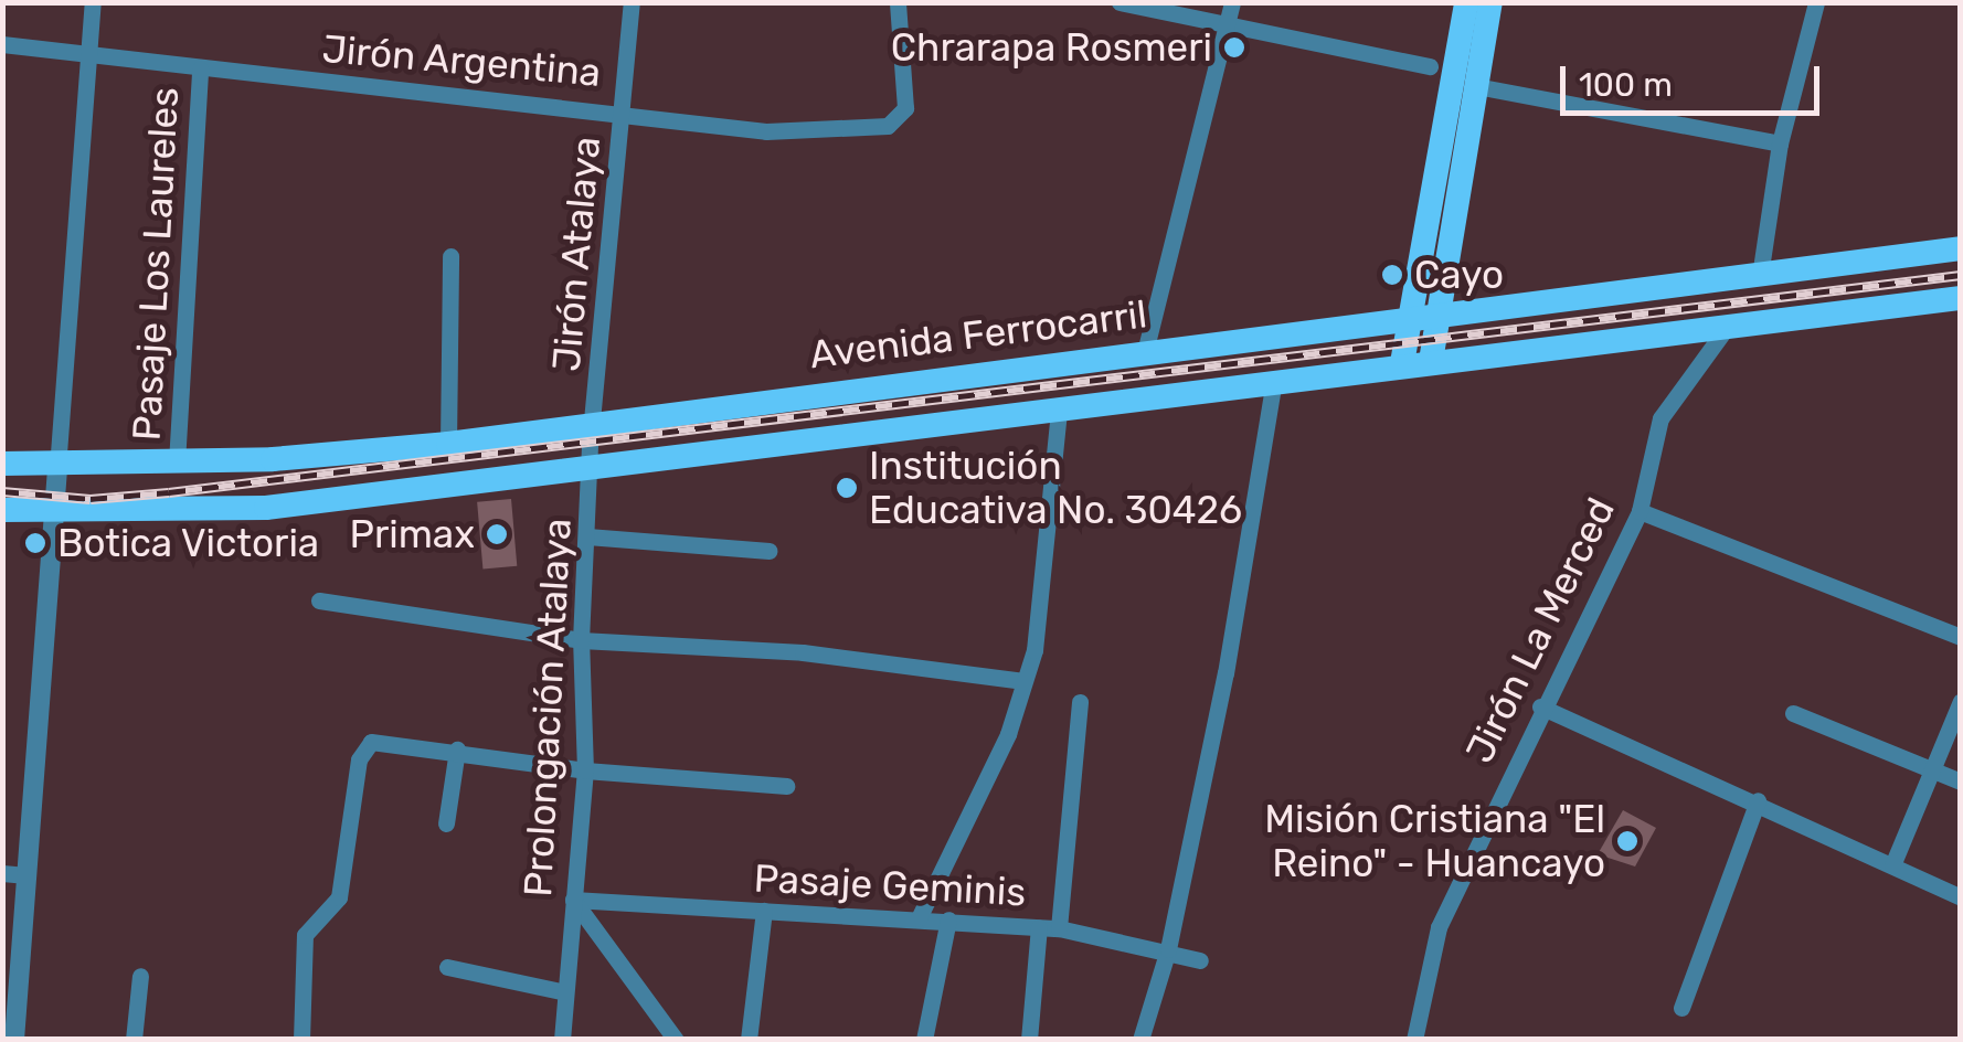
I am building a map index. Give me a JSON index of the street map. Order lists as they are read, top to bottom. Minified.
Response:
{"streets":{"main road":["Avenida Ferrocarril"],"street":["Jirón Argentina","Jirón Atalaya","Pasaje Los Laureles","Jirón La Merced","Prolongación Atalaya","Pasaje Geminis"]},"crossings":[["Jirón Argentina","Jirón Atalaya"],["Jirón Argentina","Pasaje Los Laureles"],["Jirón Atalaya","Avenida Ferrocarril"],["Jirón Atalaya","Prolongación Atalaya"],["Pasaje Los Laureles","Avenida Ferrocarril"],["Avenida Ferrocarril","Jirón La Merced"],["Avenida Ferrocarril","Prolongación Atalaya"],["Prolongación Atalaya","Pasaje Geminis"]],"places":["Chrarapa Rosmeri","Cayo","Institución Educativa No. 30426","Primax","Botica Victoria","Misión Cristiana \"El Reino\" - Huancayo"],"scale_bar":"100 m"}
